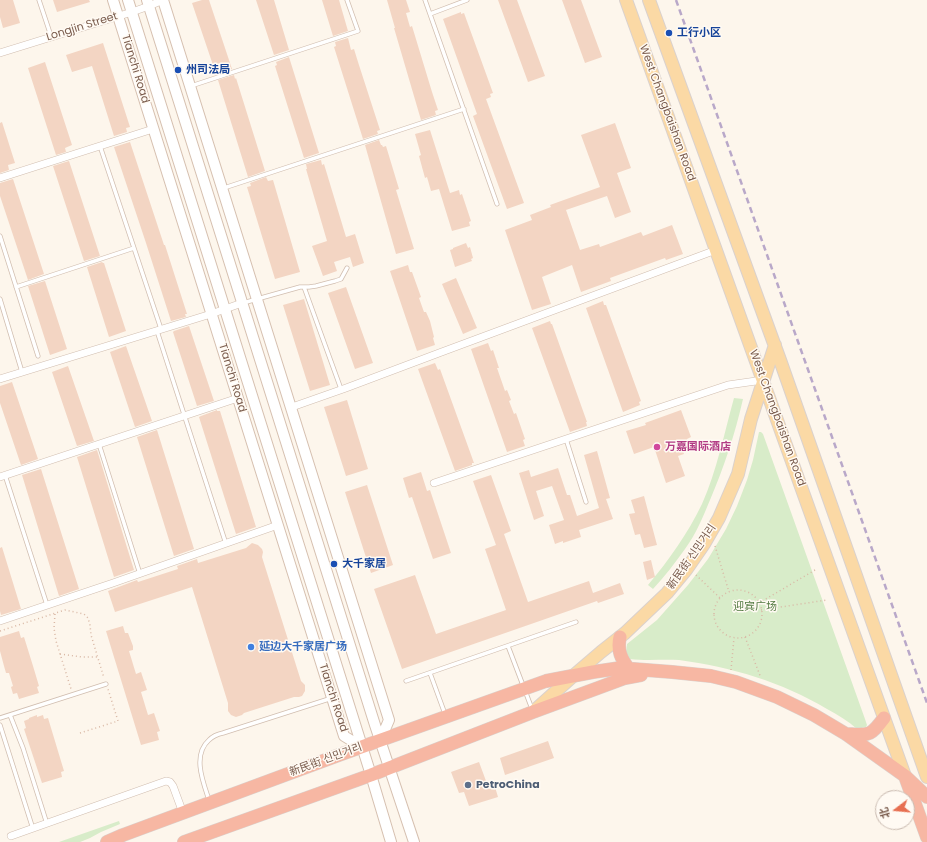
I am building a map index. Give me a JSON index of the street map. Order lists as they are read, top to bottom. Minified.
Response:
{"streets":{"highway":["West Changbaishan Road","新民街 신민거리"],"main road":["Tianchi Road"],"street":["Longjin Street"]},"crossings":[["Longjin Street","Tianchi Road"],["Tianchi Road","新民街 신민거리"],["West Changbaishan Road","新民街 신민거리"]],"parks":["迎宾广场"],"places":["工行小区","州司法局","万嘉国际酒店","大千家居","延边大千家居广场","PetroChina"],"north":"left"}
